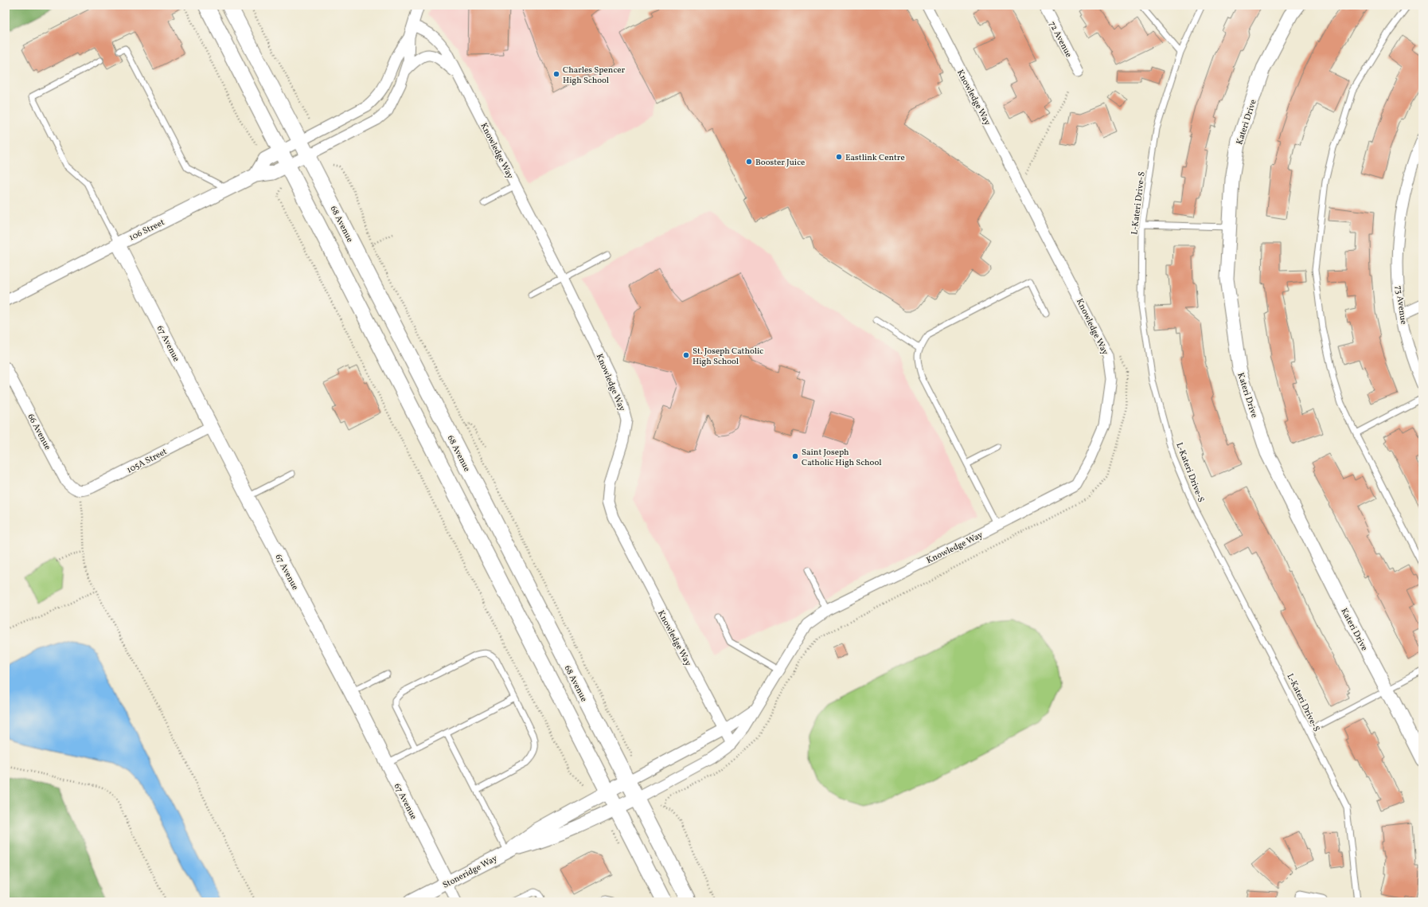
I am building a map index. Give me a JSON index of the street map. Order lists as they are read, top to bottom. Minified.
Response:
{"streets":{"main road":["68 Avenue"],"street":["72 Avenue","Knowledge Way","Kateri Drive","106 Street","73 Avenue","67 Avenue","66 Avenue","105A Street","Stoneridge Way"],"lane":["L-Kateri Drive-S"]},"crossings":[["Knowledge Way","68 Avenue"],["Knowledge Way","Stoneridge Way"],["106 Street","67 Avenue"],["67 Avenue","105A Street"],["67 Avenue","Stoneridge Way"],["66 Avenue","105A Street"]],"places":["Charles Spencer High School","Eastlink Centre","Booster Juice","St. Joseph Catholic High School","Saint Joseph Catholic High School"]}
